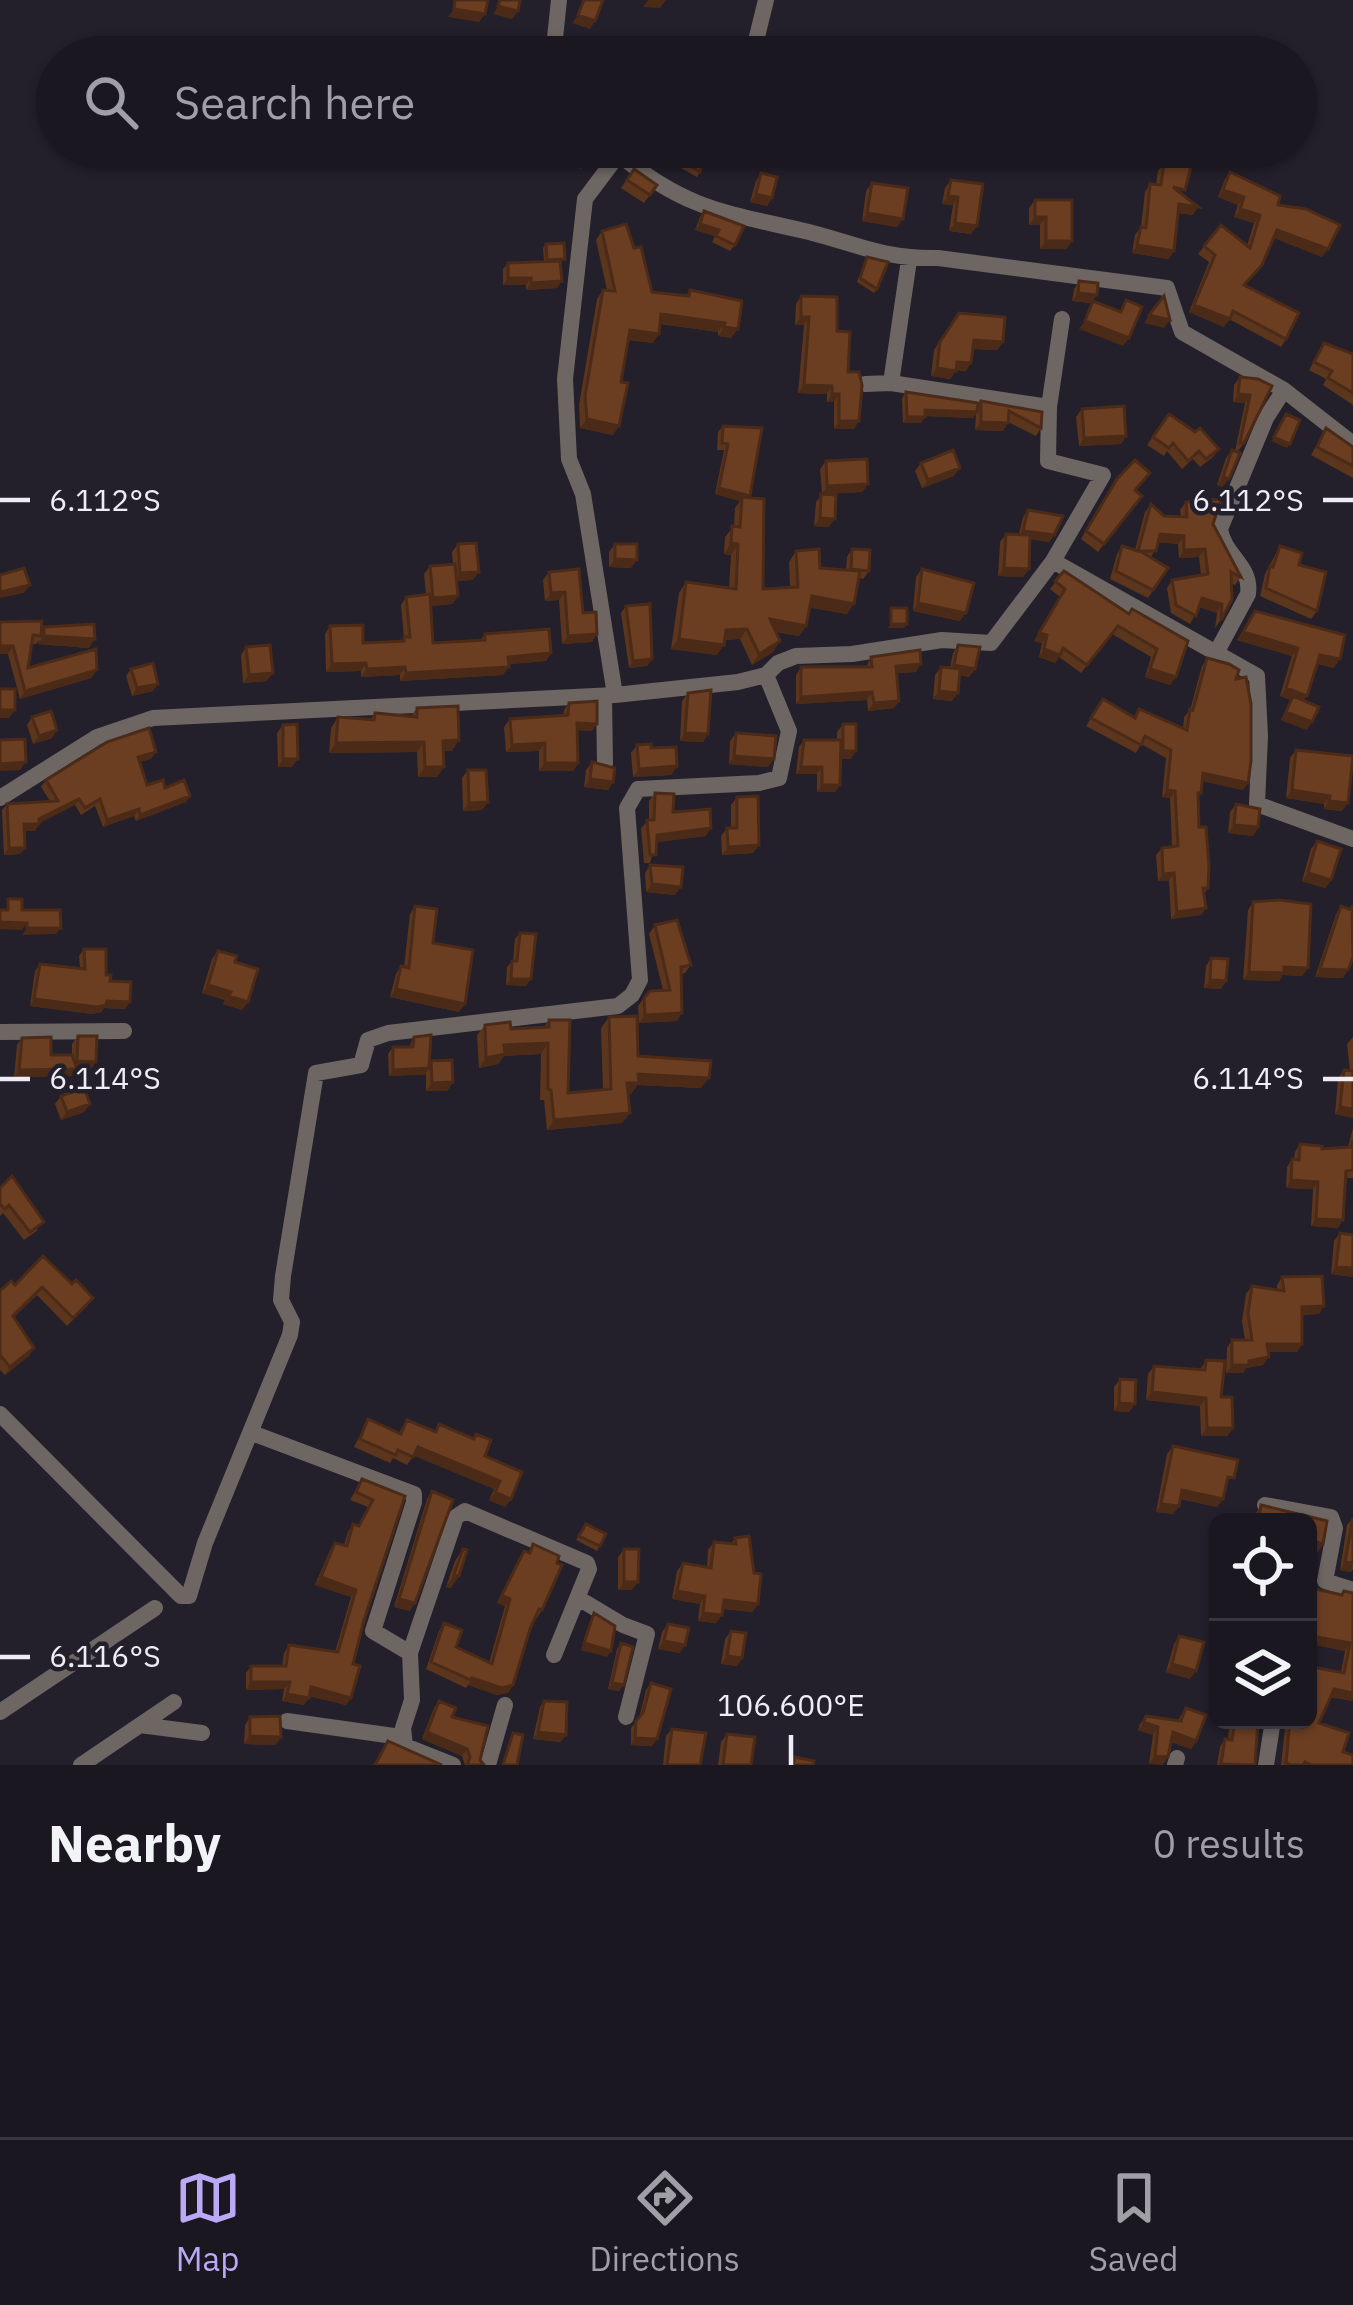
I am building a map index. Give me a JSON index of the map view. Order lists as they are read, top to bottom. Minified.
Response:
{"page":{"search":"Search here","heading":["Nearby","0 results"],"nav":["Map","Directions","Saved"]},"coordinates":["6.112°S","6.114°S","6.116°S","106.600°E"]}
